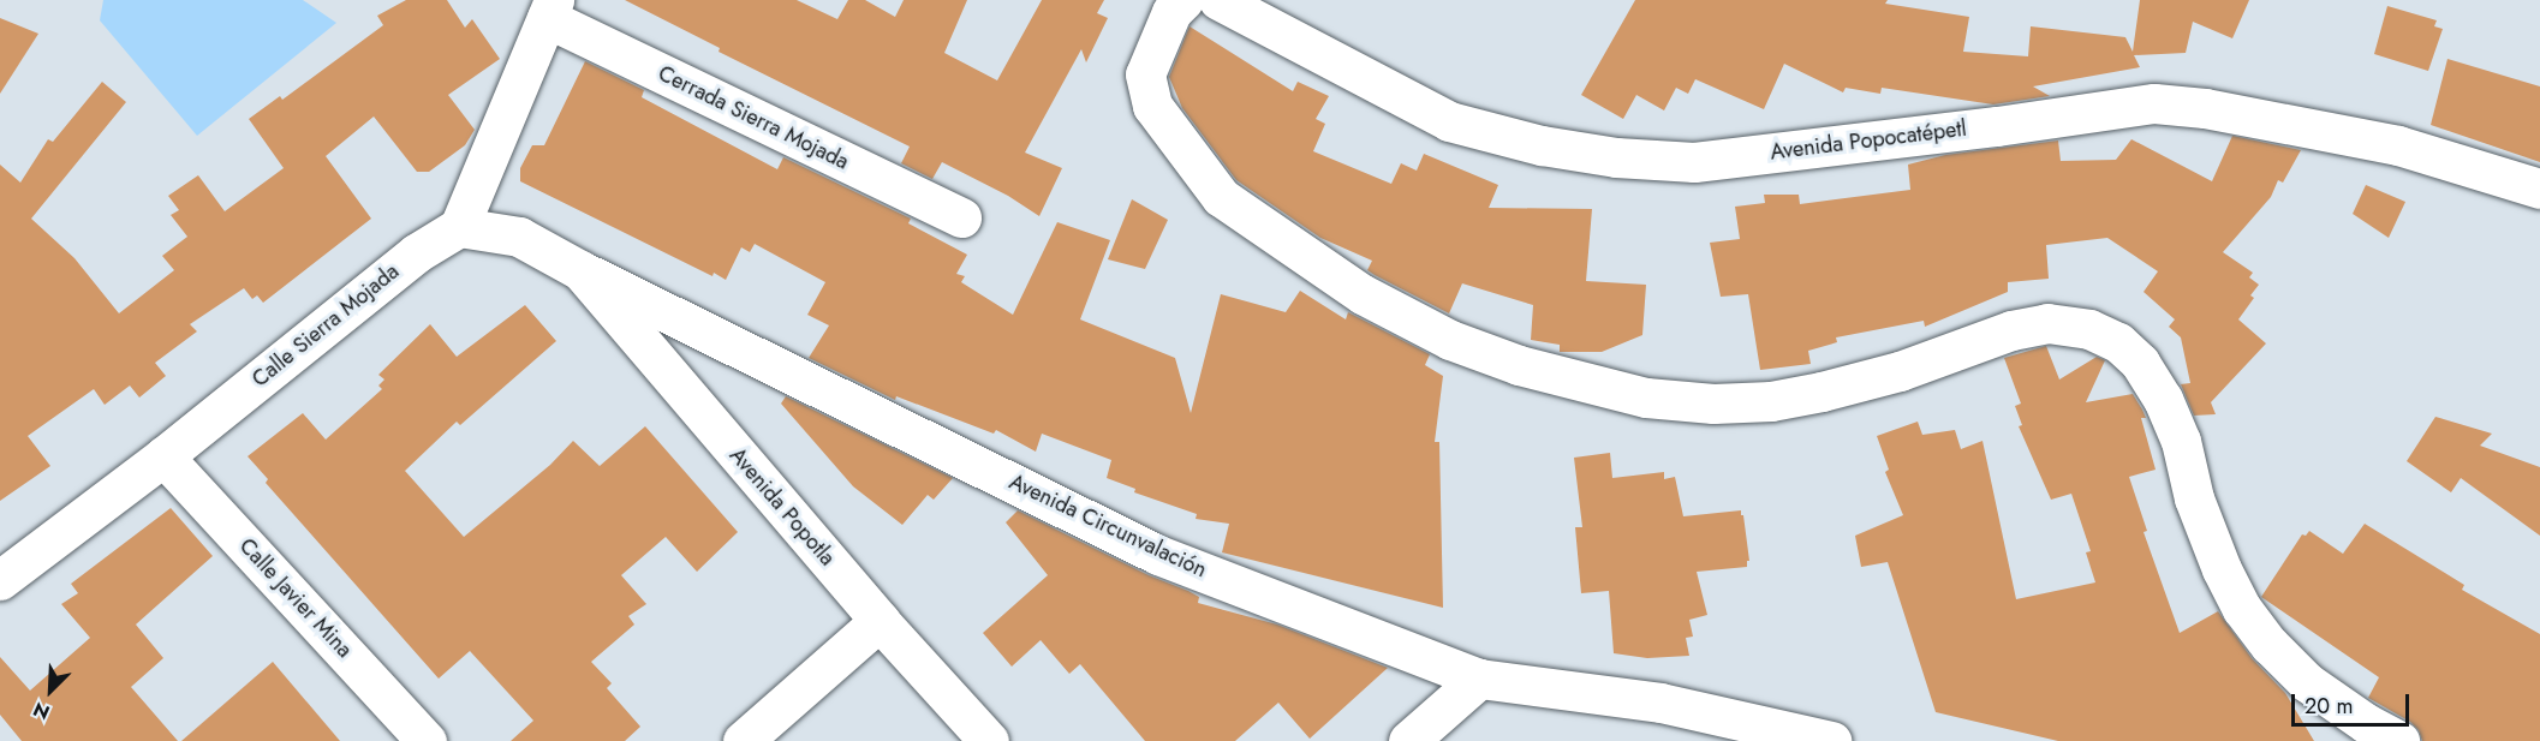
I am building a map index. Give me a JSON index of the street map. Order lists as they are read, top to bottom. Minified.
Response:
{"streets":{"street":["Cerrada Sierra Mojada","Avenida Popocatépetl","Calle Sierra Mojada","Avenida Popotla","Avenida Circunvalación","Calle Javier Mina"]},"crossings":[["Calle Sierra Mojada","Avenida Circunvalación"],["Calle Sierra Mojada","Calle Javier Mina"],["Avenida Popotla","Avenida Circunvalación"]],"scale_bar":"20 m","north":"bottom left"}
